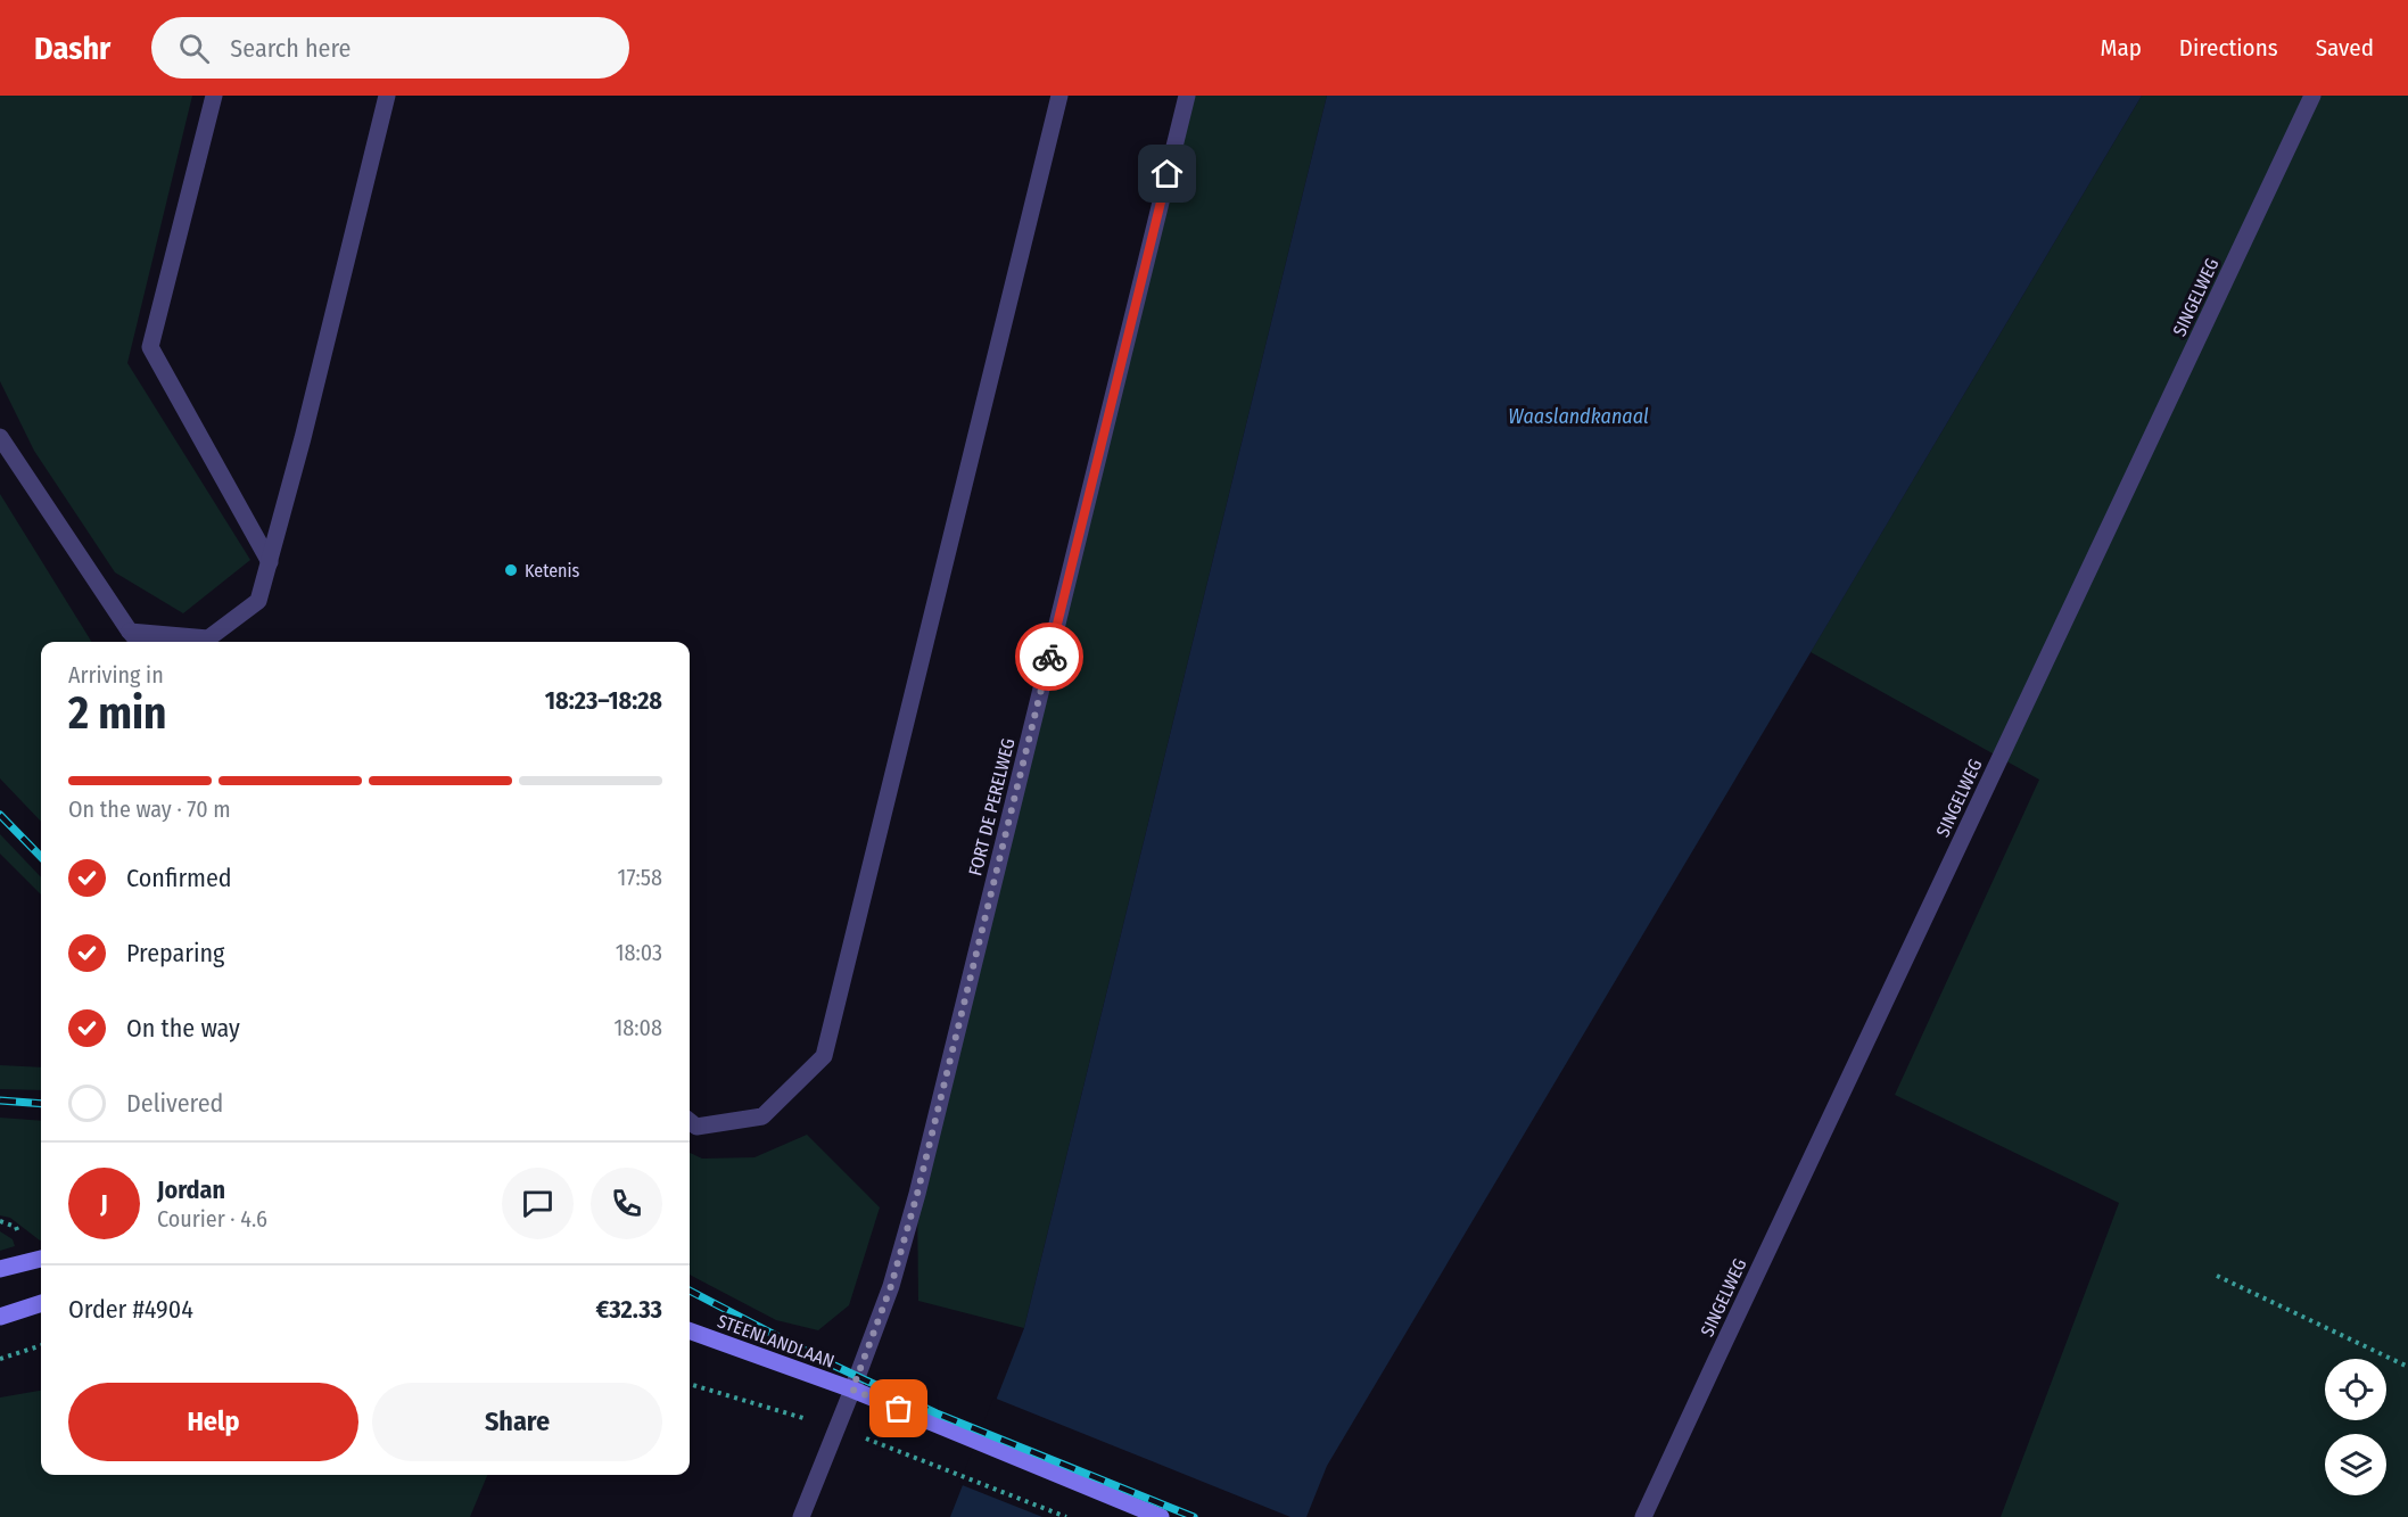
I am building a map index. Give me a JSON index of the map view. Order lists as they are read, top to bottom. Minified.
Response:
{"streets":{"main road":["STEENLANDLAAN"],"street":["SINGELWEG","FORT DE PERELWEG"]},"crossings":[["FORT DE PERELWEG","STEENLANDLAAN"]],"water":["Waaslandkanaal"],"places":["Ketenis"],"page":{"header":"Dashr","search":"Search here","nav":["Map","Directions","Saved"],"heading":["2 min","Arriving in","18:23–18:28"],"panel":["Jordan","Courier · 4.6","Order #4904","€32.33"],"bar":"On the way · 70 m","list":[["Confirmed","17:58"],["Preparing","18:03"],["On the way","18:08"],"Delivered"],"round":"J","buttons":["Help","Share"]}}
